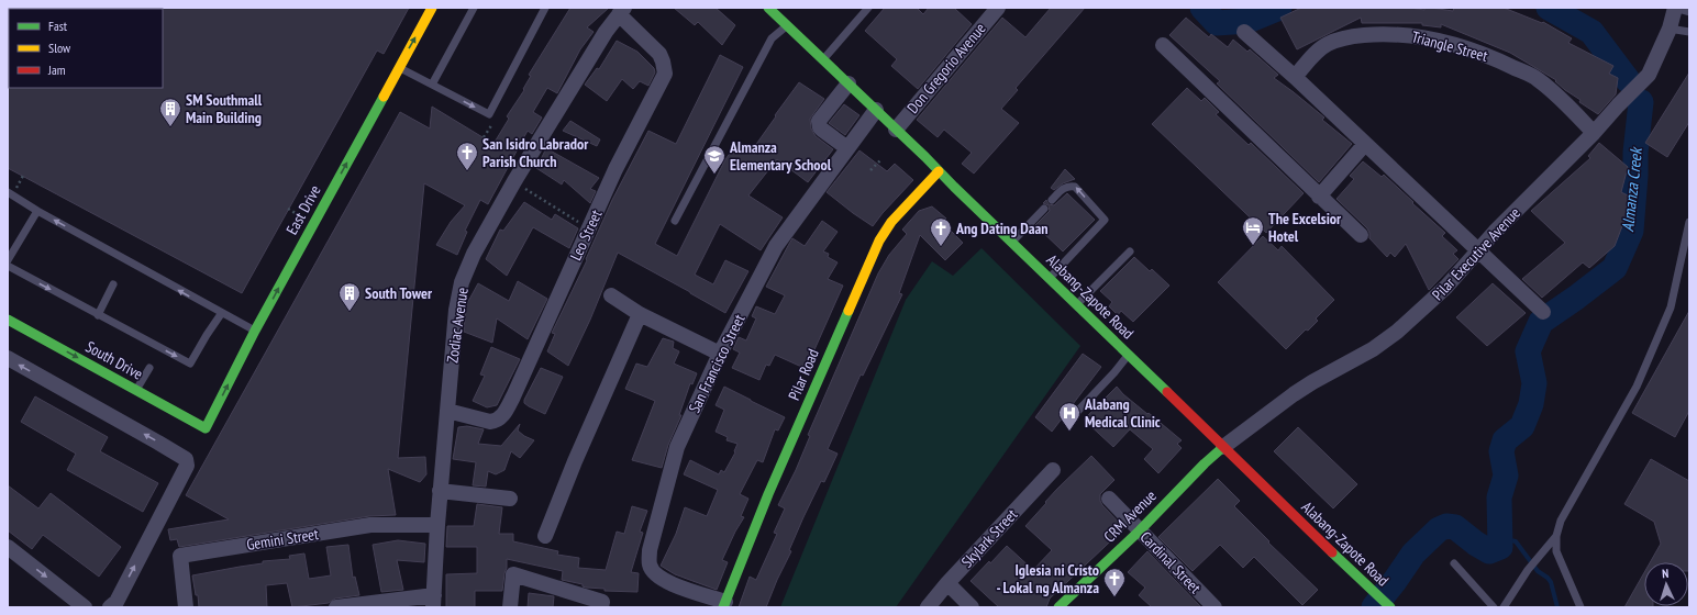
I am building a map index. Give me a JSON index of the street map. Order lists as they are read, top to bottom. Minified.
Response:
{"streets":{"main road":["East Drive","Alabang-Zapote Road","South Drive","Pilar Road","CRM Avenue"],"street":["Triangle Street","Don Gregorio Avenue","Leo Street","Pilar Executive Avenue","Zodiac Avenue","San Francisco Street","Skylark Street","Gemini Street","Cardinal Street"]},"crossings":[["Triangle Street","Pilar Executive Avenue"],["Don Gregorio Avenue","Alabang-Zapote Road"],["East Drive","South Drive"],["Leo Street","Zodiac Avenue"],["Pilar Executive Avenue","Alabang-Zapote Road"],["Pilar Executive Avenue","CRM Avenue"],["Alabang-Zapote Road","San Francisco Street"],["Alabang-Zapote Road","Pilar Road"],["Alabang-Zapote Road","CRM Avenue"],["Zodiac Avenue","Gemini Street"],["San Francisco Street","Pilar Road"],["CRM Avenue","Cardinal Street"]],"one_way":["East Drive","South Drive"],"water":["Almanza Creek"],"places":{"building":["SM Southmall Main Building","South Tower"],"church":["San Isidro Labrador Parish Church","Ang Dating Daan","Iglesia ni Cristo - Lokal ng Almanza"],"school or university":["Almanza Elementary School"],"hotel":["The Excelsior Hotel"],"hospital":["Alabang Medical Clinic"]},"legend":["Fast","Slow","Jam"],"north":"top"}
